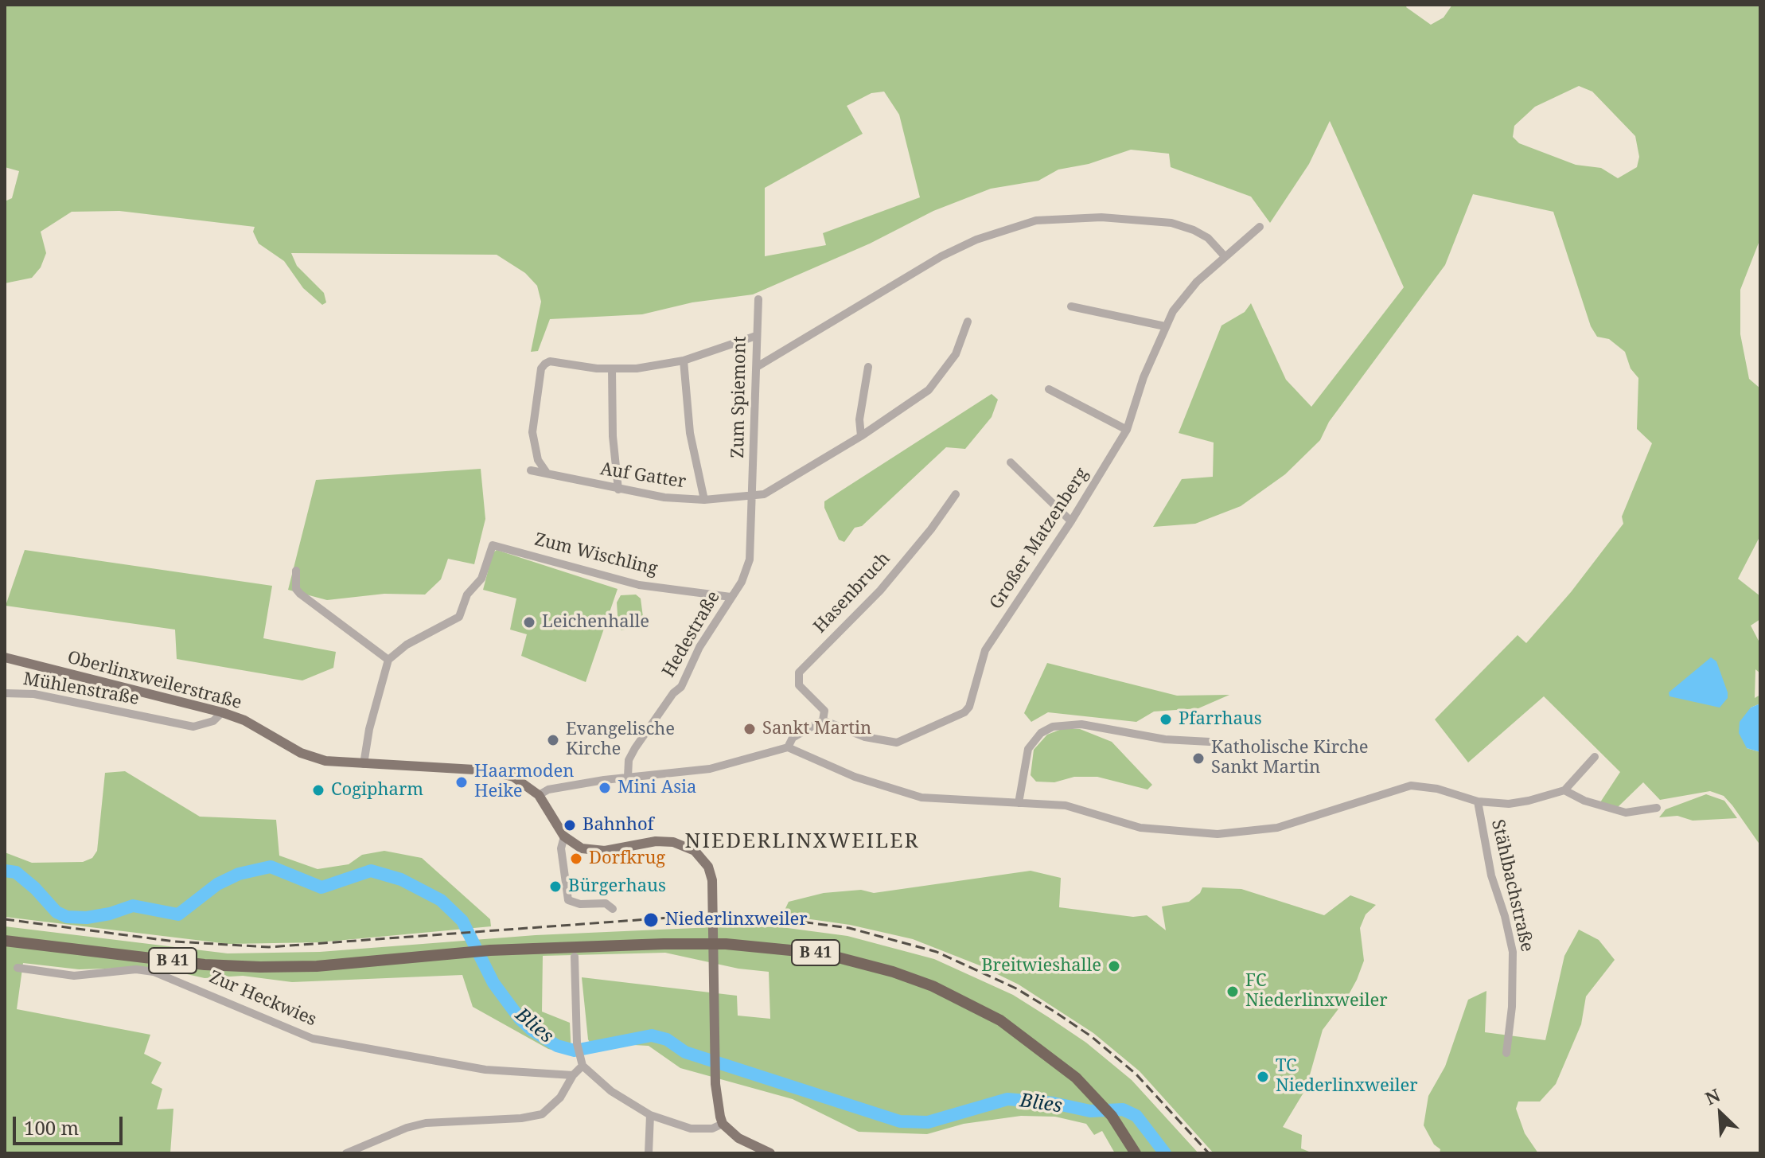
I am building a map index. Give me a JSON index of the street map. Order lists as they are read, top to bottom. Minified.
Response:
{"streets":{"highway":["B 41"],"main road":["Oberlinxweilerstraße"],"street":["Zum Spiemont","Auf Gatter","Großer Matzenberg","Zum Wischling","Hasenbruch","Hedestraße","Mühlenstraße","Stählbachstraße","Zur Heckwies"]},"crossings":[["Zum Spiemont","Auf Gatter"],["Zum Spiemont","Hedestraße"],["Auf Gatter","Hedestraße"],["Großer Matzenberg","Hasenbruch"],["Zum Wischling","Hedestraße"],["Oberlinxweilerstraße","Mühlenstraße"]],"districts":["NIEDERLINXWEILER"],"water":["Blies"],"places":["Leichenhalle","Pfarrhaus","Sankt Martin","Evangelische Kirche","Katholische Kirche Sankt Martin","Haarmoden Heike","Mini Asia","Cogipharm","Bahnhof","Dorfkrug","Bürgerhaus","Niederlinxweiler","Breitwieshalle","FC Niederlinxweiler","TC Niederlinxweiler"],"scale_bar":"100 m","north":"top left"}
